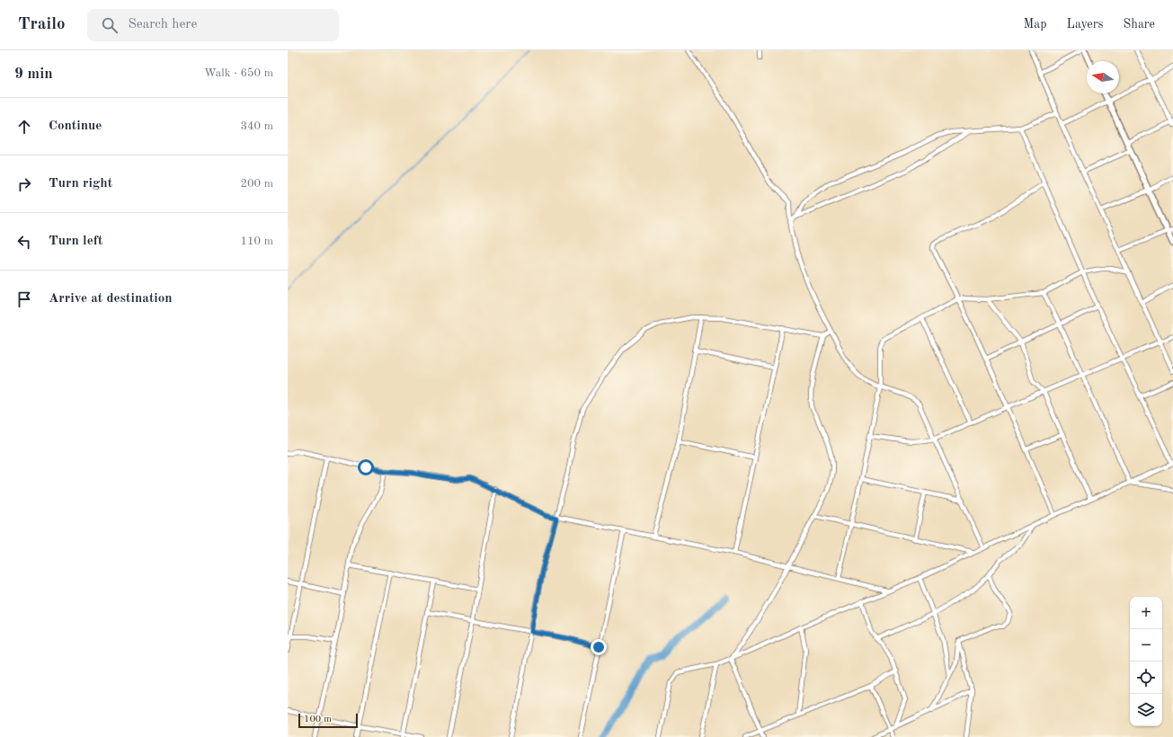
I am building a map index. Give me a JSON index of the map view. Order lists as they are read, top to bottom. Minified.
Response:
{"scale_bar":"100 m","north":"left","page":{"header":"Trailo","search":"Search here","nav":["Map","Layers","Share"],"heading":["9 min","Walk · 650 m"],"list":[["Continue","340 m"],["Turn right","200 m"],["Turn left","110 m"],"Arrive at destination"],"map_buttons":["+","−"],"scale":"100 m"}}
